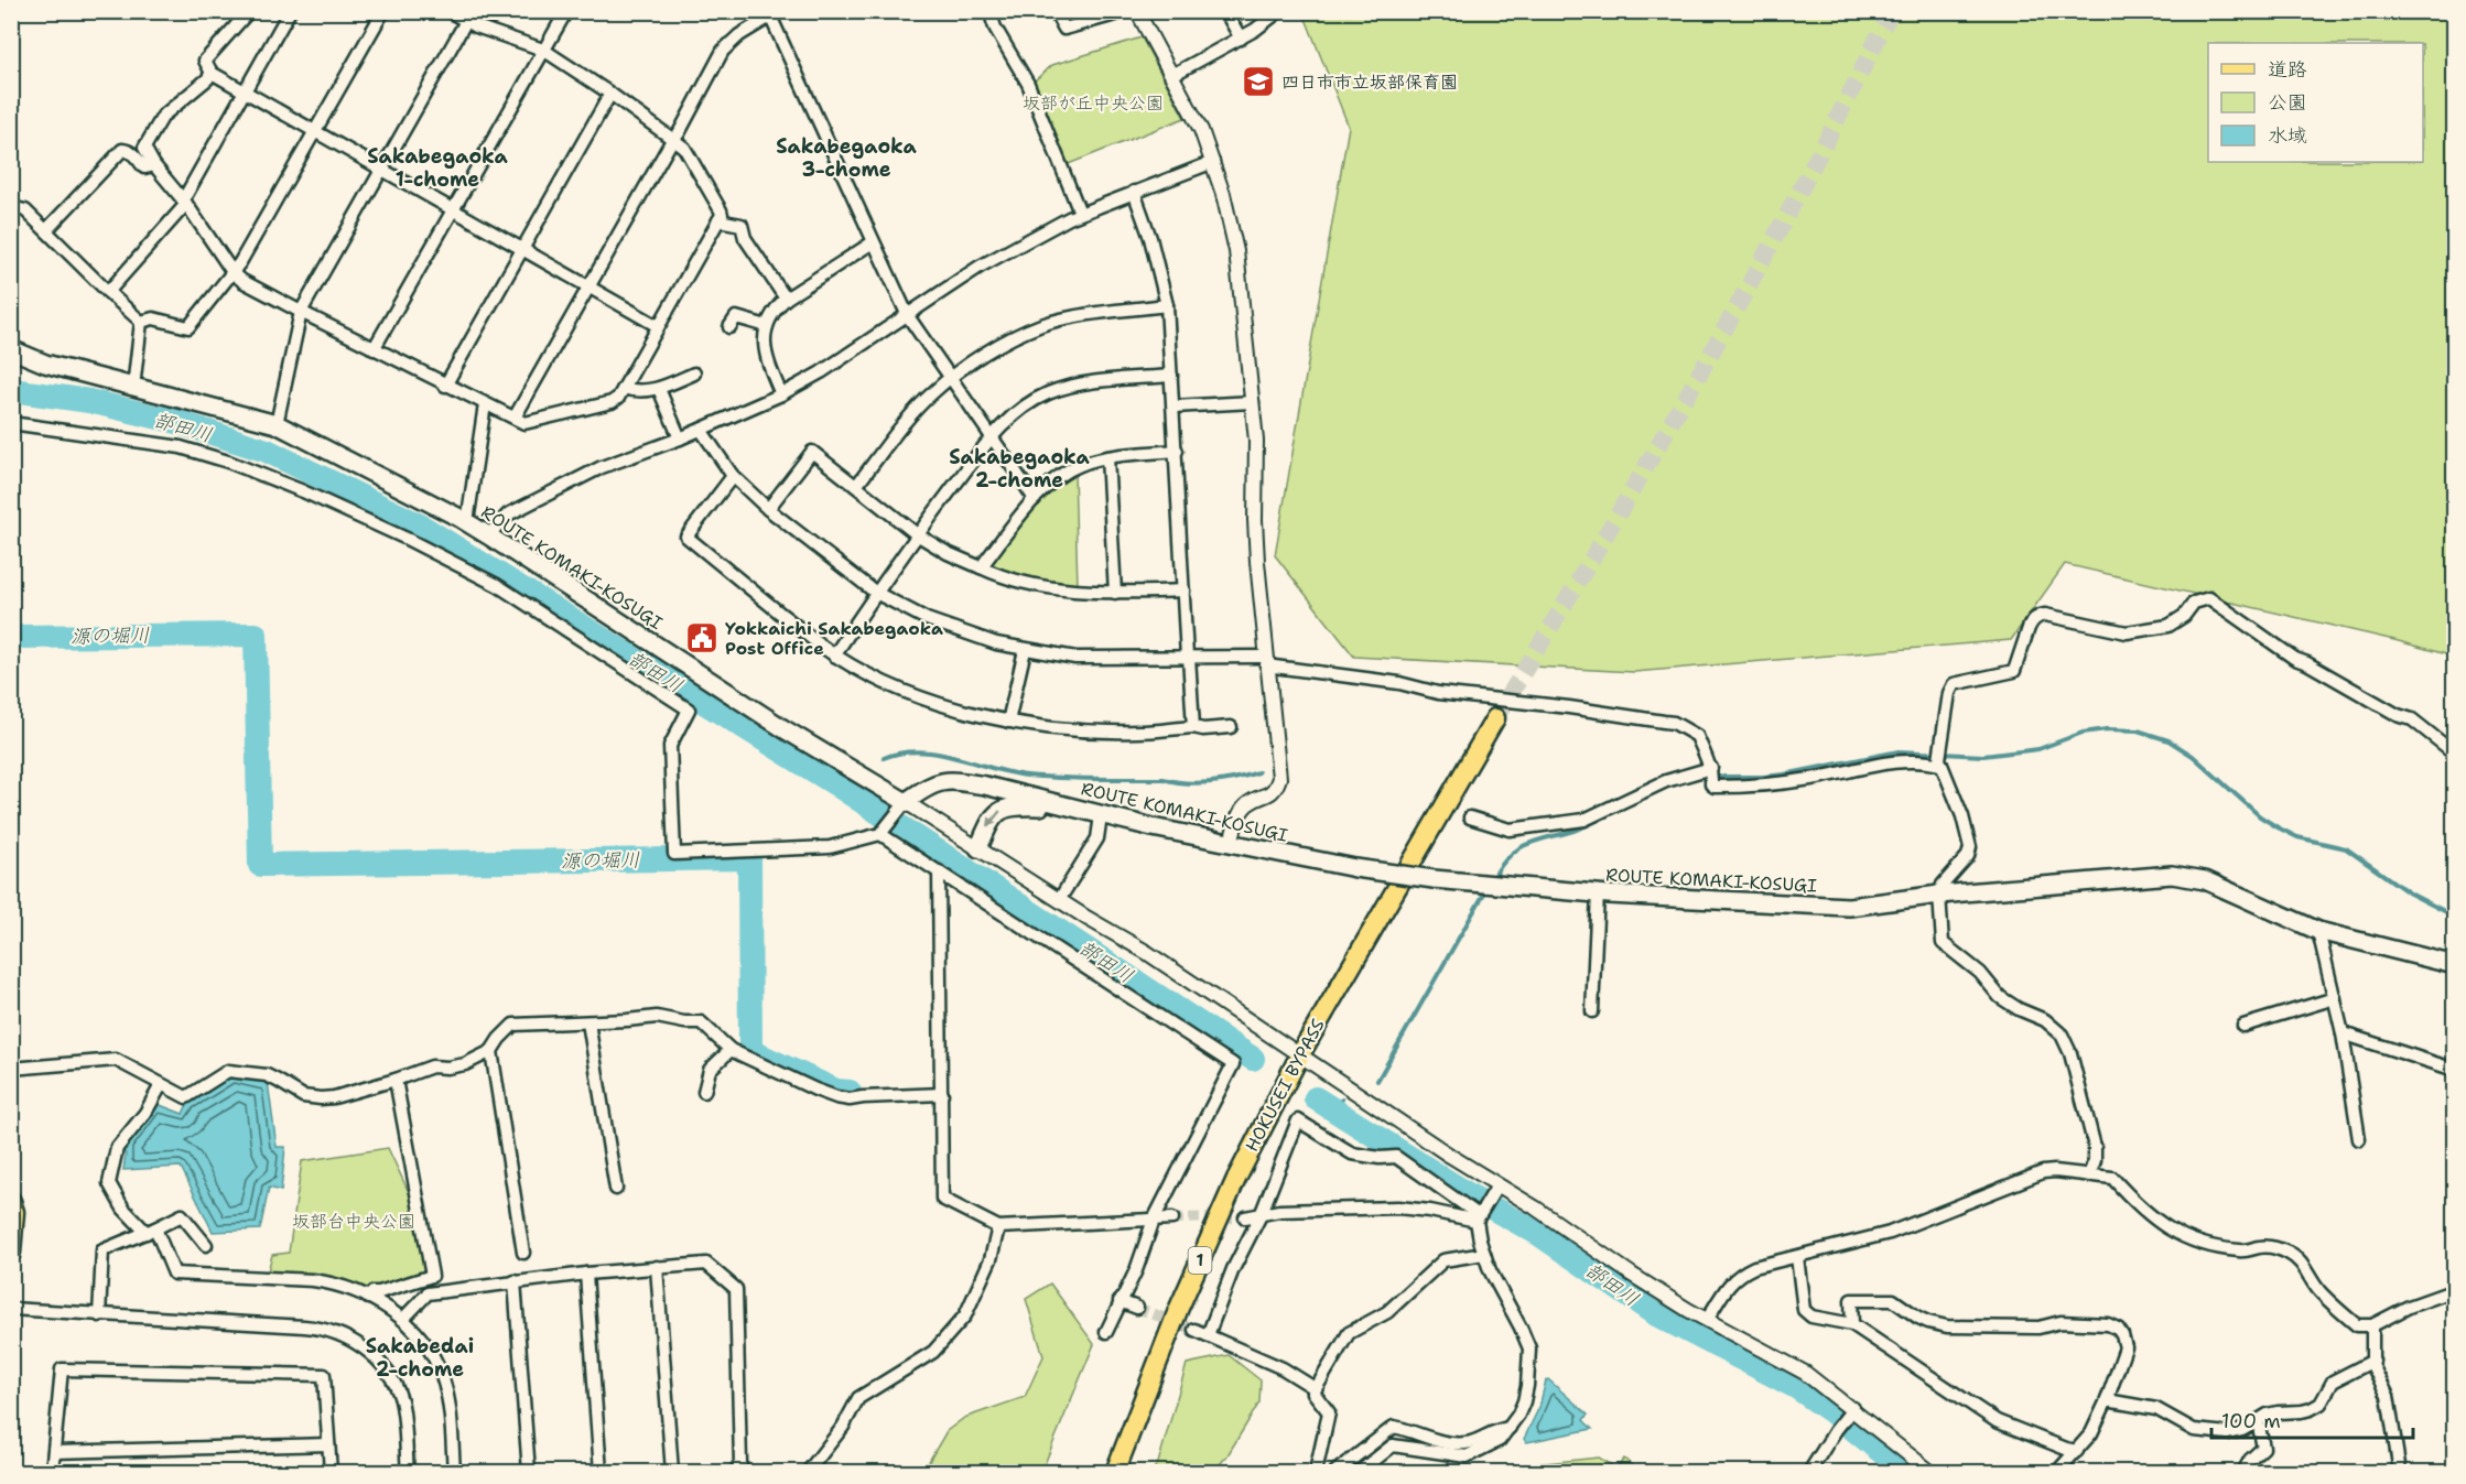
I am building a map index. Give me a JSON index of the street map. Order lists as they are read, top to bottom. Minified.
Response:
{"streets":{"main road":["ROUTE KOMAKI-KOSUGI","HOKUSEI BYPASS","1"]},"districts":["Sakabegaoka 3-chome","Sakabegaoka 1-chome","Sakabegaoka 2-chome","Sakabedai 2-chome"],"water":["部田川","源の堀川"],"parks":["坂部が丘中央公園","坂部台中央公園"],"places":{"school or university":["四日市市立坂部保育園"],"public building":["Yokkaichi Sakabegaoka Post Office"]},"legend":["道路","公園","水域"],"scale_bar":"100 m"}
